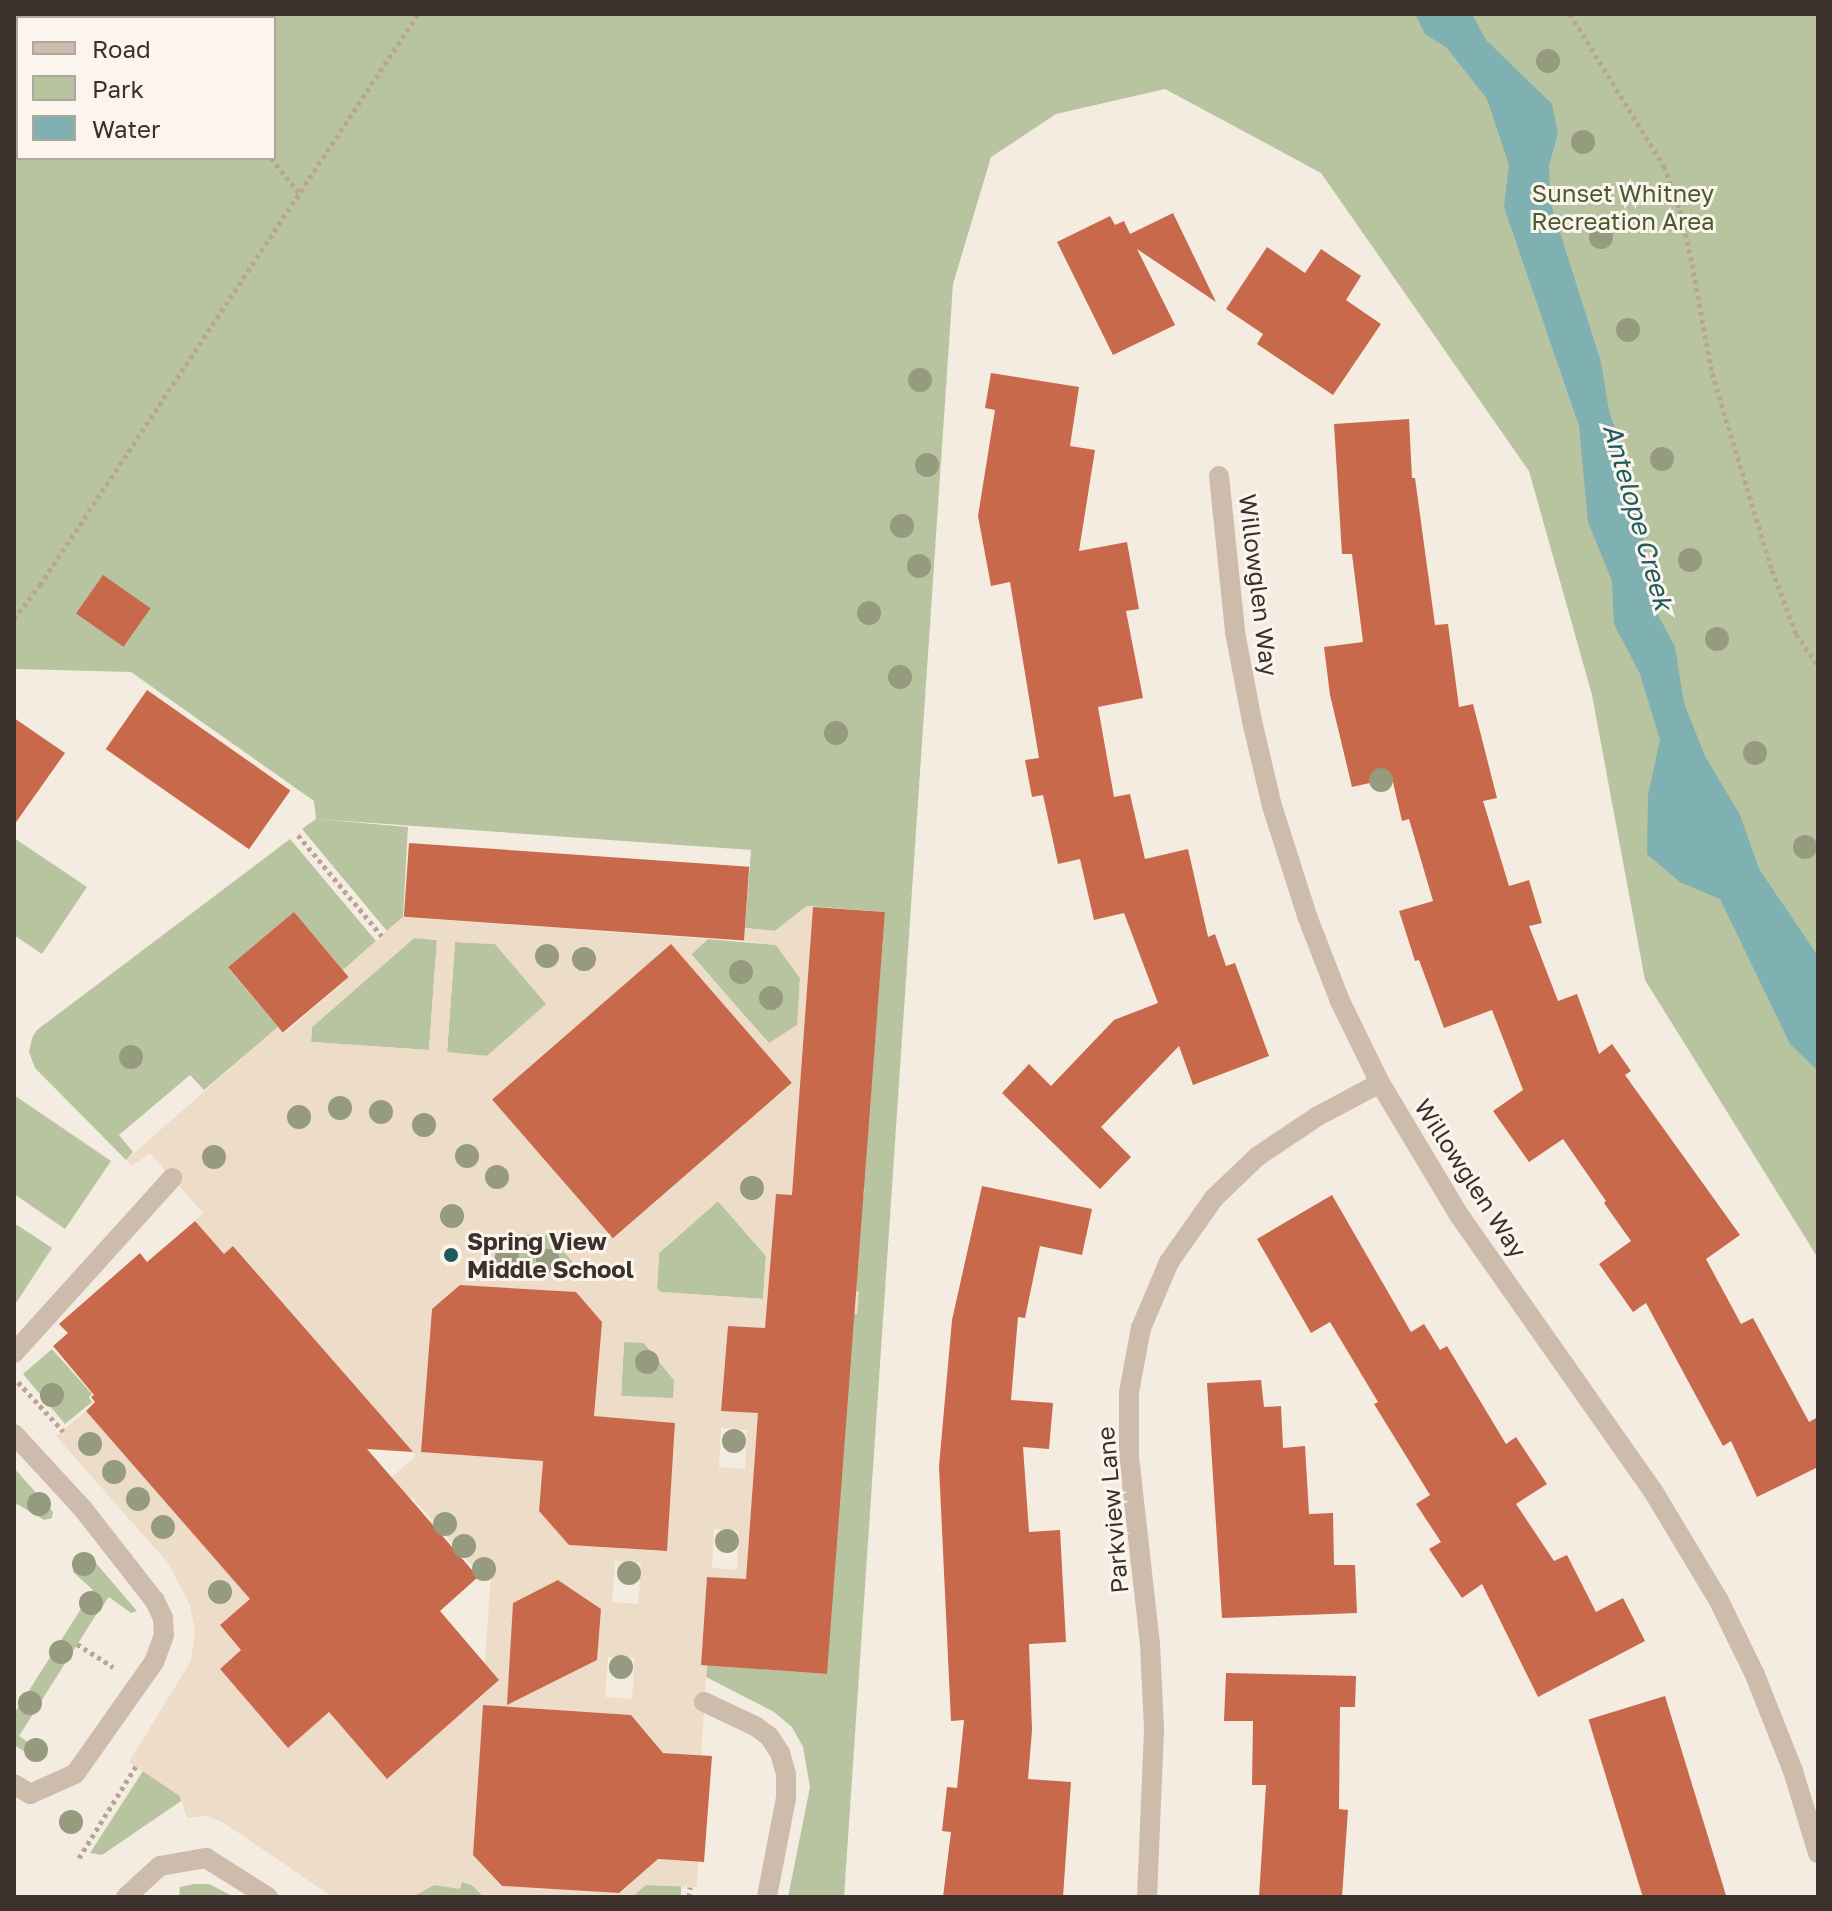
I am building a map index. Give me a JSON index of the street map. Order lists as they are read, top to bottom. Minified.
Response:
{"streets":{"street":["Willowglen Way","Parkview Lane"]},"crossings":[["Willowglen Way","Parkview Lane"]],"water":["Antelope Creek"],"parks":["Sunset Whitney Recreation Area"],"places":["Spring View Middle School"],"legend":["Road","Park","Water"]}
